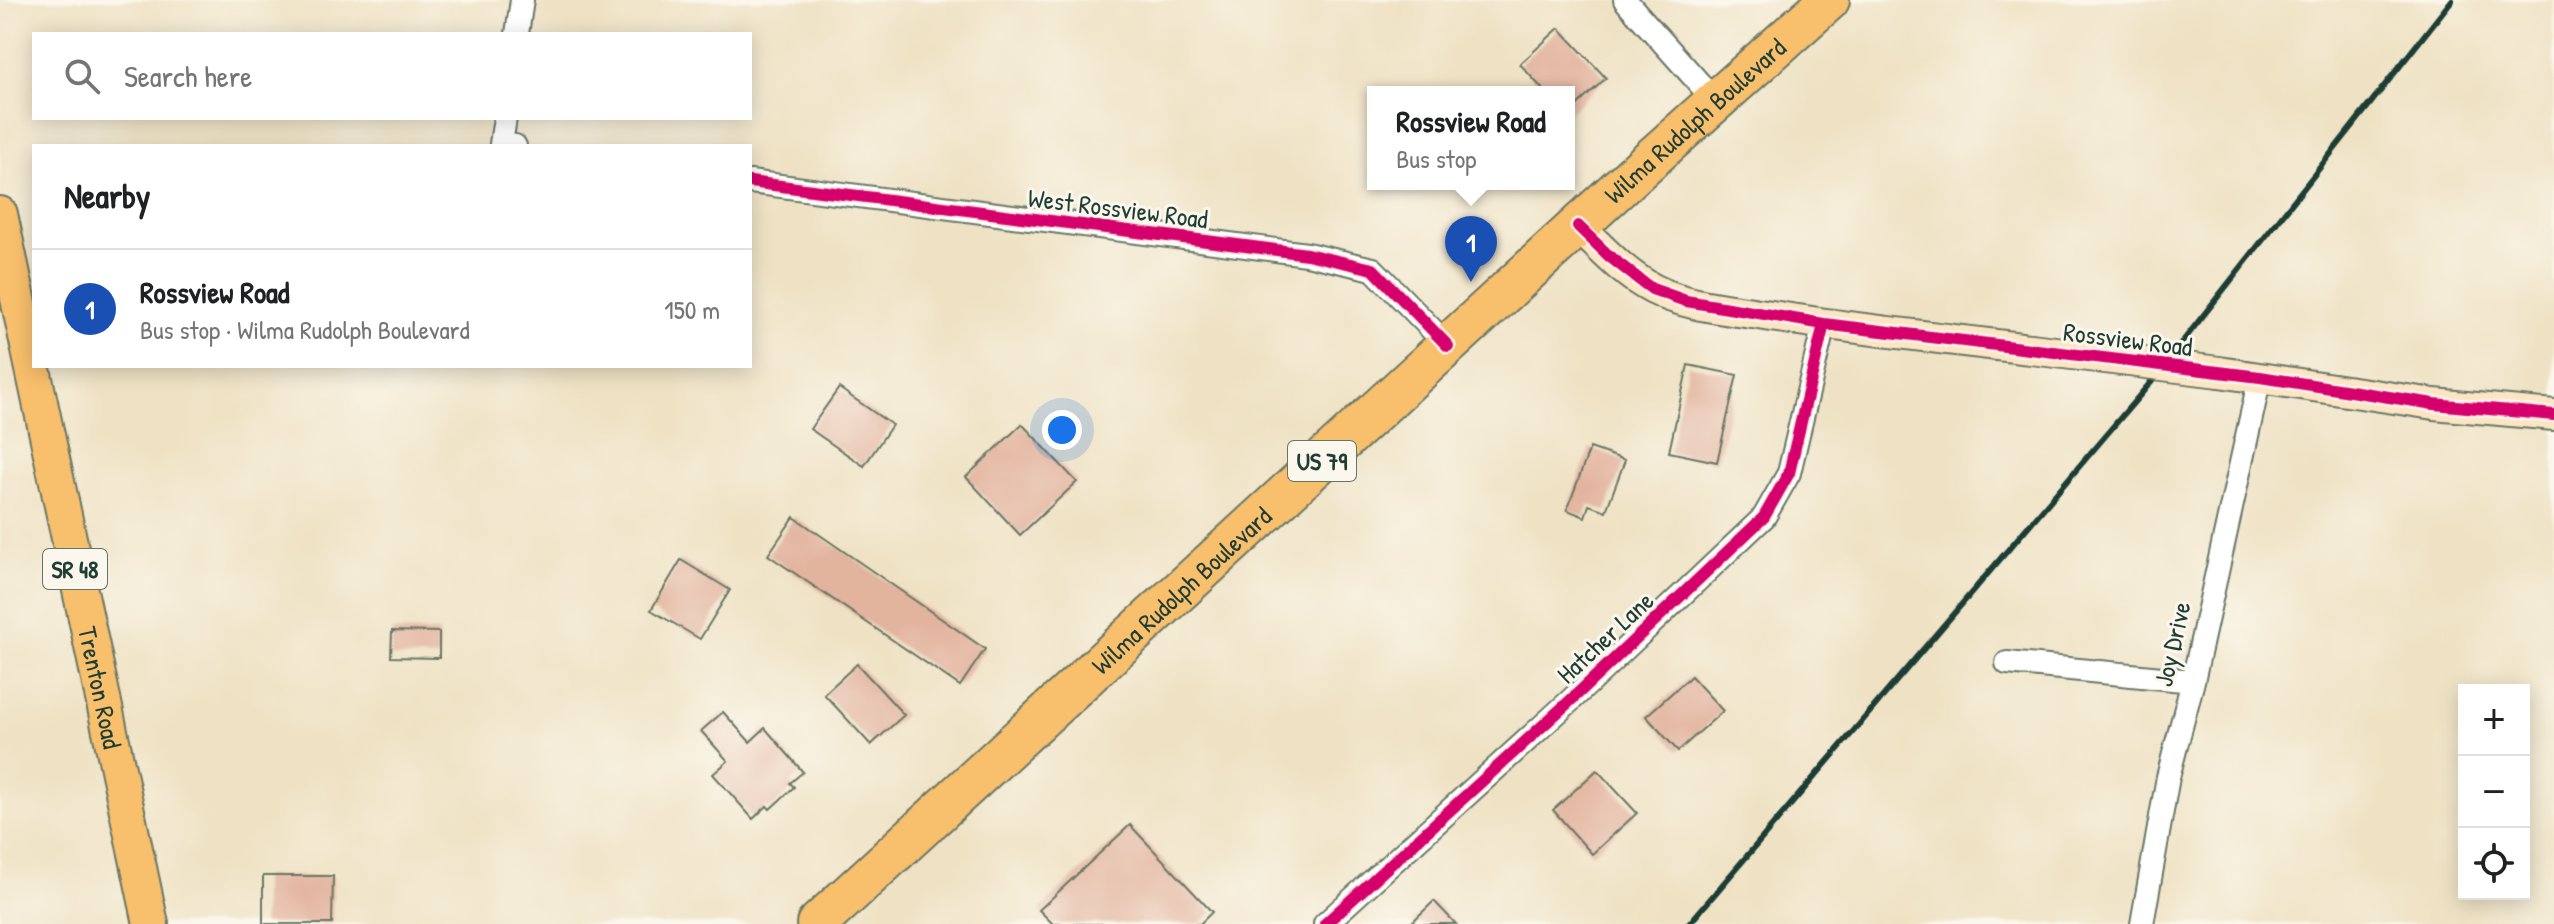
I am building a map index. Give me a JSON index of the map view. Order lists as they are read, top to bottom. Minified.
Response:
{"streets":{"highway":["Wilma Rudolph Boulevard","US 79"],"main road":["SR 48","Trenton Road"],"street":["West Rossview Road","Rossview Road","Hatcher Lane","Joy Drive"]},"crossings":[["Wilma Rudolph Boulevard","West Rossview Road"],["Wilma Rudolph Boulevard","Rossview Road"],["Rossview Road","Hatcher Lane"],["Rossview Road","Joy Drive"]],"page":{"search":"Search here","popup":["Rossview Road","Bus stop"],"heading":"Nearby","pins":"1","list":[{"mark":"1","name":"Rossview Road","note":"Bus stop · Wilma Rudolph Boulevard","value":"150 m"}],"map_buttons":["+","−"]}}
